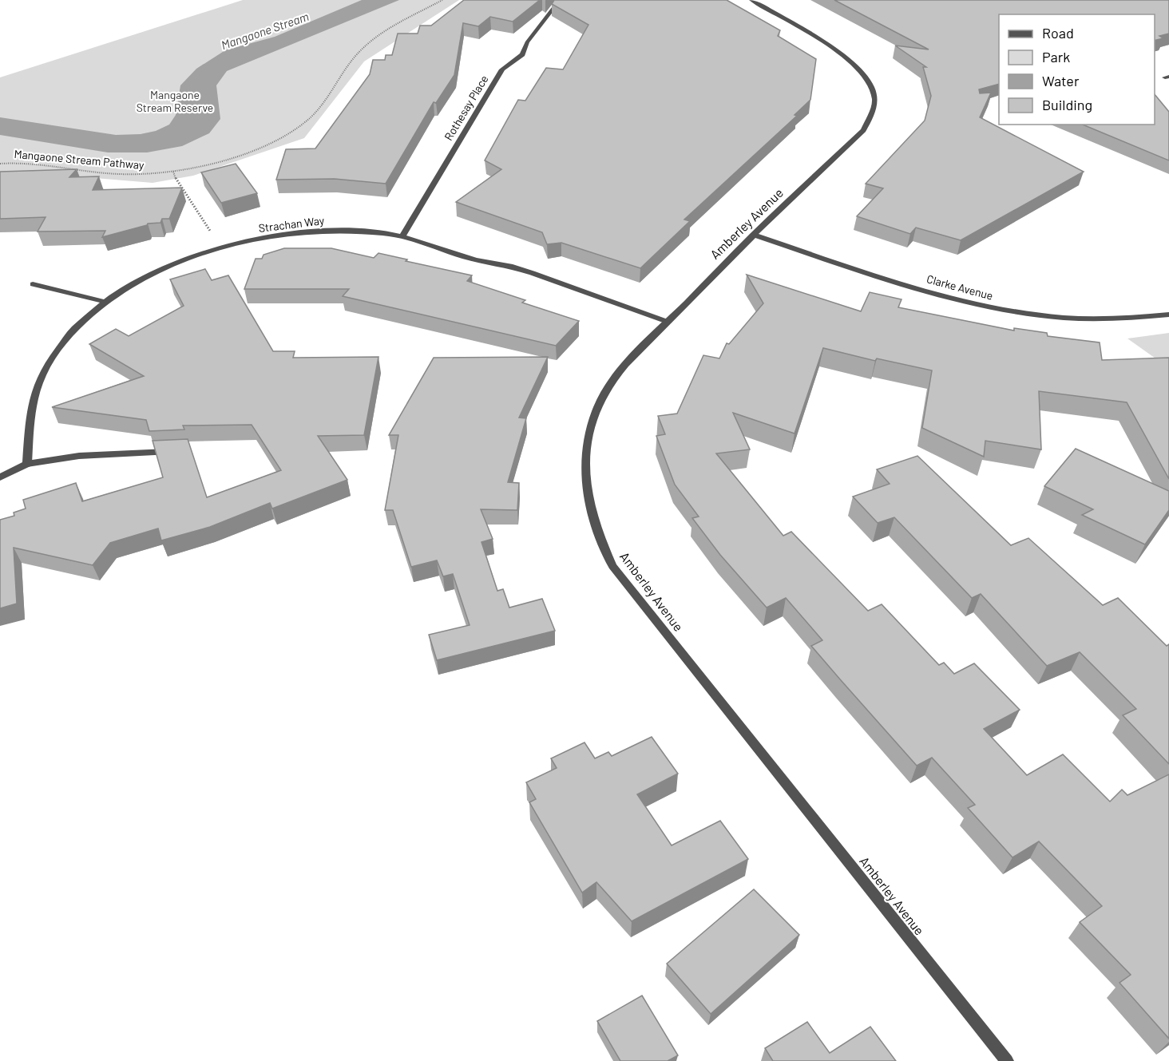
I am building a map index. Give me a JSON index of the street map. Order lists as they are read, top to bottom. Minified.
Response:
{"streets":{"street":["Rothesay Place","Amberley Avenue","Strachan Way","Clarke Avenue"],"path":["Mangaone Stream Pathway"]},"crossings":[["Rothesay Place","Strachan Way"],["Amberley Avenue","Strachan Way"],["Amberley Avenue","Clarke Avenue"]],"water":["Mangaone Stream"],"parks":["Mangaone Stream Reserve"],"legend":["Road","Park","Water","Building"]}
